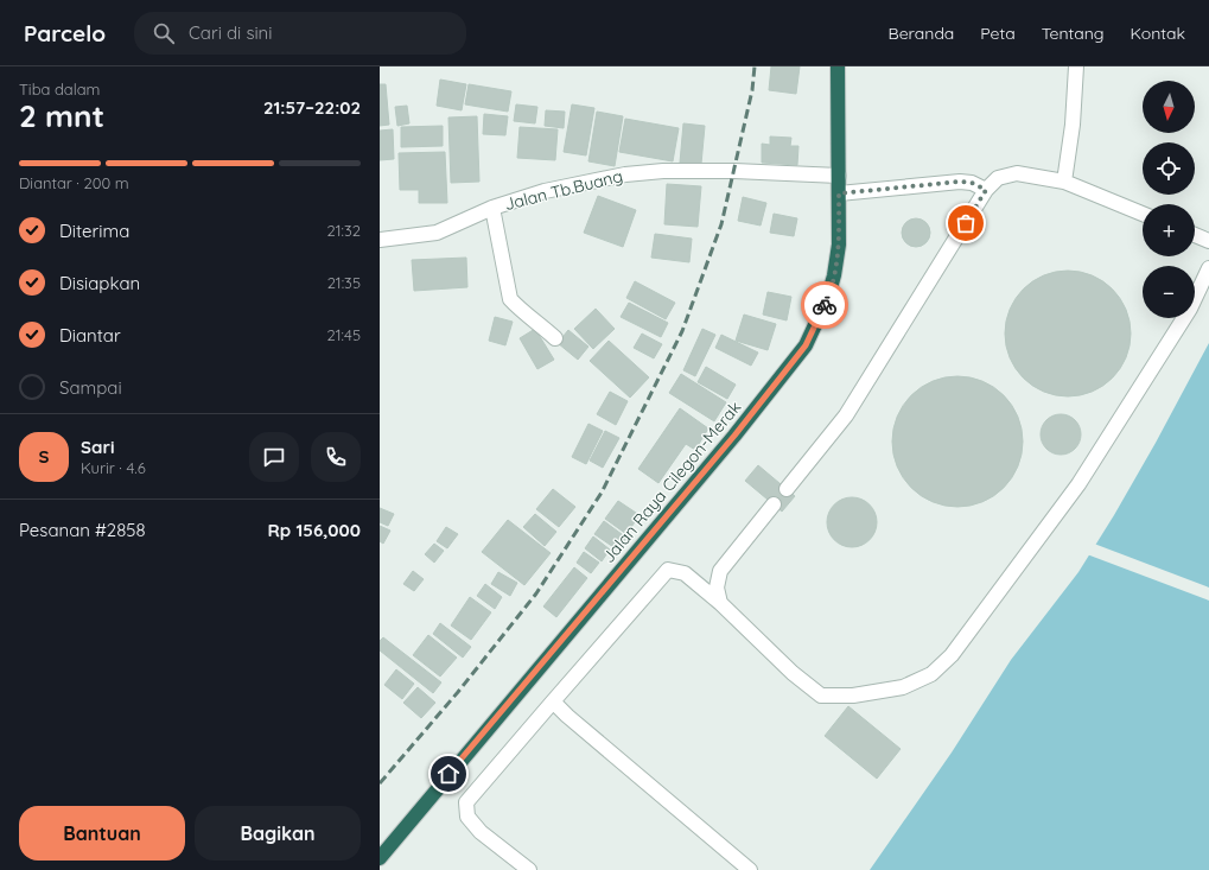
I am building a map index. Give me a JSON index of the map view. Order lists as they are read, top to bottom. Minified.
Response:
{"streets":{"highway":["Jalan Raya Cilegon-Merak"],"street":["Jalan Tb.Buang"]},"crossings":[["Jalan Tb.Buang","Jalan Raya Cilegon-Merak"]],"north":"bottom","page":{"header":"Parcelo","search":"Cari di sini","nav":["Beranda","Peta","Tentang","Kontak"],"heading":["2 mnt","Tiba dalam","21:57–22:02"],"panel":["Sari","Kurir · 4.6","Pesanan #2858","Rp 156,000"],"map_buttons":["+","−"],"bar":"Diantar · 200 m","list":[["Diterima","21:32"],["Disiapkan","21:35"],["Diantar","21:45"],"Sampai"],"round":"S","buttons":["Bantuan","Bagikan"]}}
